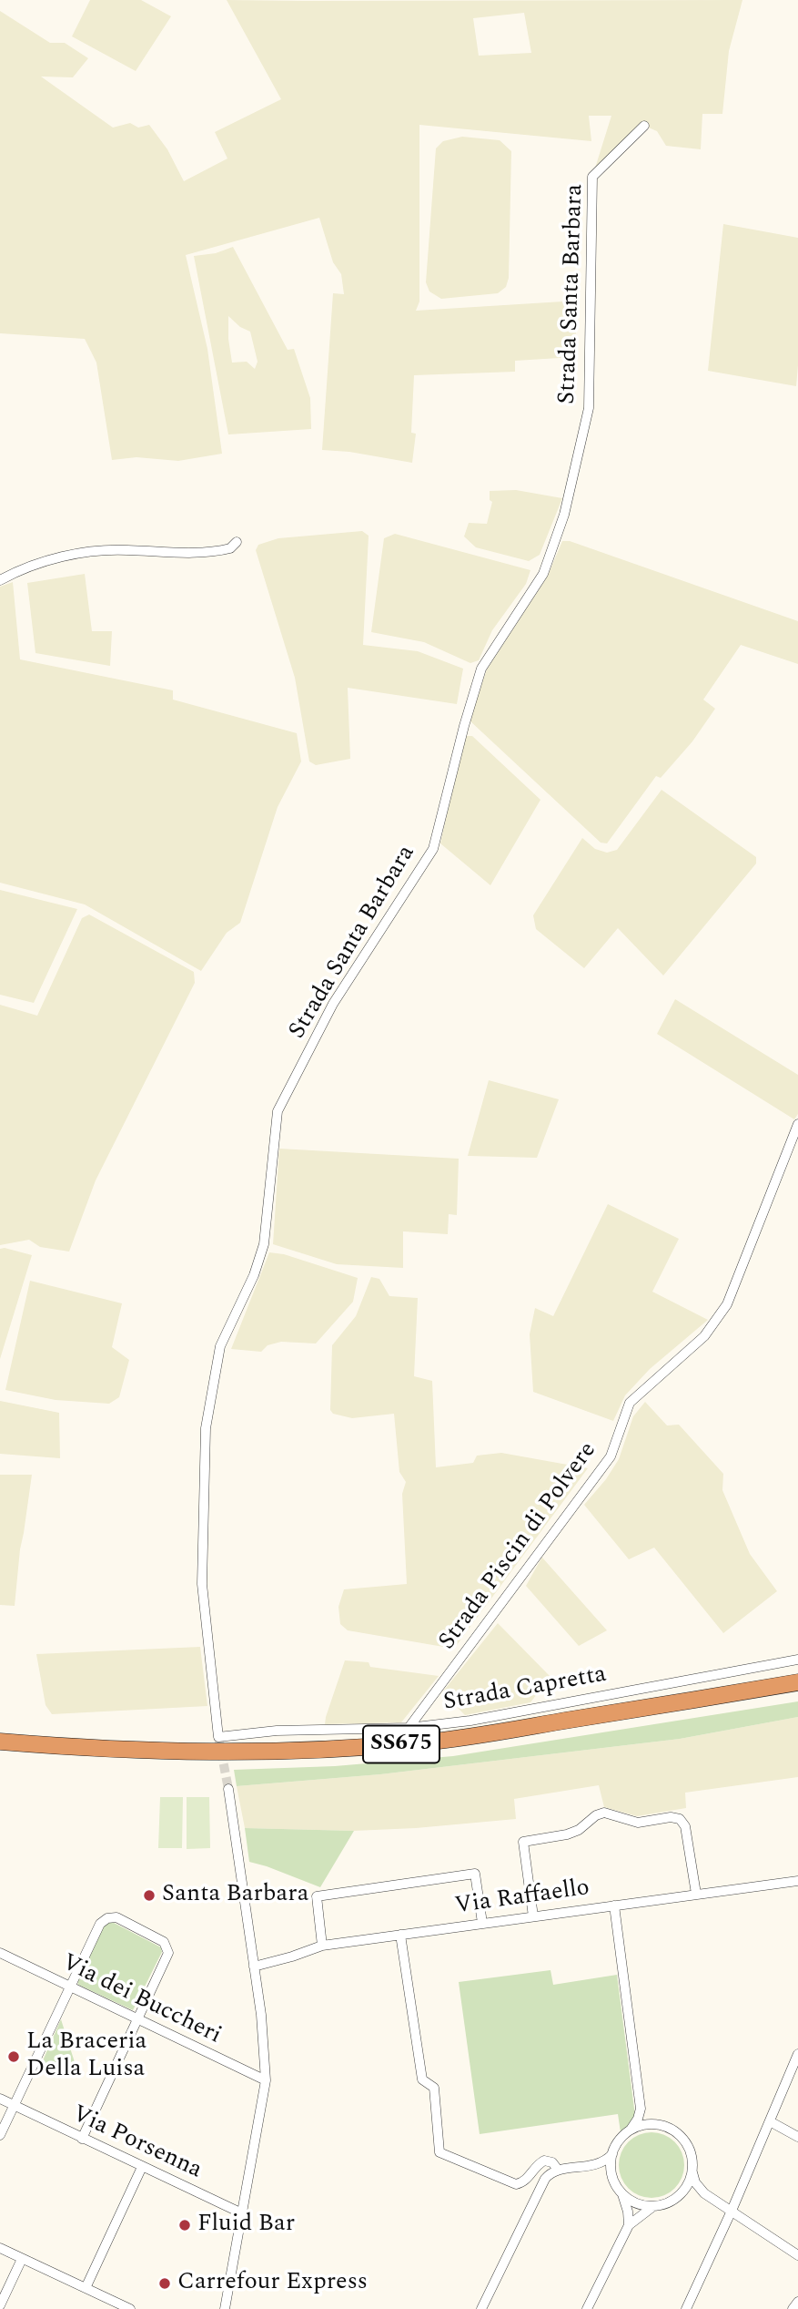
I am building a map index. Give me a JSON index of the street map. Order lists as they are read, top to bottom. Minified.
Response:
{"streets":{"highway":["SS675"],"street":["Strada Santa Barbara","Strada Piscin di Polvere","Strada Capretta","Via Raffaello","Via dei Buccheri","Via Porsenna"]},"crossings":[["Strada Santa Barbara","Strada Capretta"],["Strada Piscin di Polvere","Strada Capretta"]],"places":["Santa Barbara","La Braceria Della Luisa","Fluid Bar","Carrefour Express"]}
